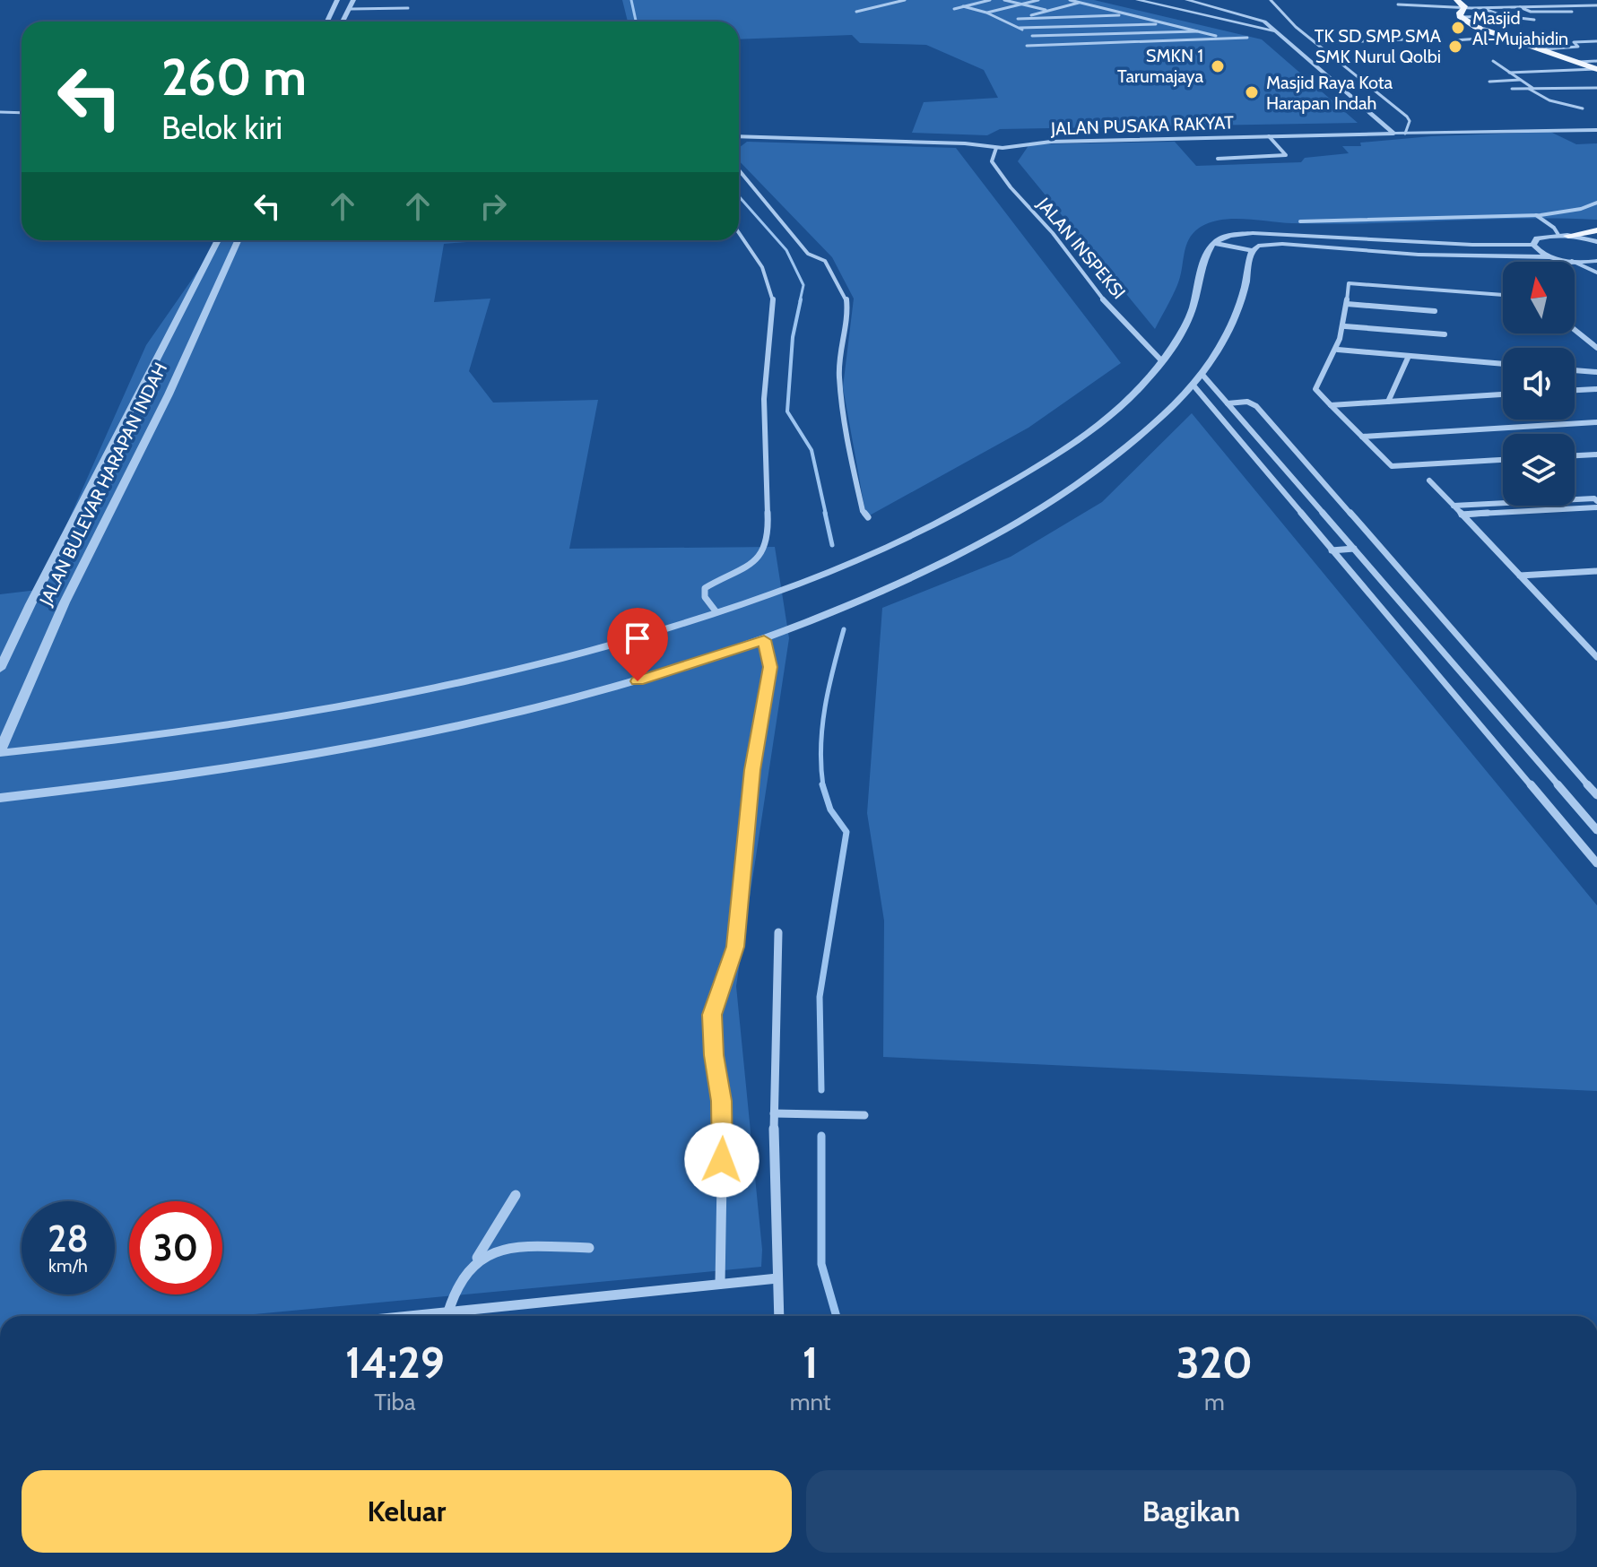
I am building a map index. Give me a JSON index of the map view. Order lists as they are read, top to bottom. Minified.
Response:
{"streets":{"street":["JALAN PUSAKA RAKYAT","JALAN INSPEKSI","JALAN BULEVAR HARAPAN INDAH"]},"crossings":[["JALAN PUSAKA RAKYAT","JALAN INSPEKSI"]],"places":["Masjid Al-Mujahidin","TK SD SMP SMA SMK Nurul Qolbi","SMKN 1 Tarumajaya","Masjid Raya Kota Harapan Indah"],"north":"top","page":{"turn":["260 m","Belok kiri"],"speed":"28 km/h","limit":"30","eta":["14:29","Tiba","1","mnt","320","m"],"buttons":["Keluar","Bagikan"]}}
